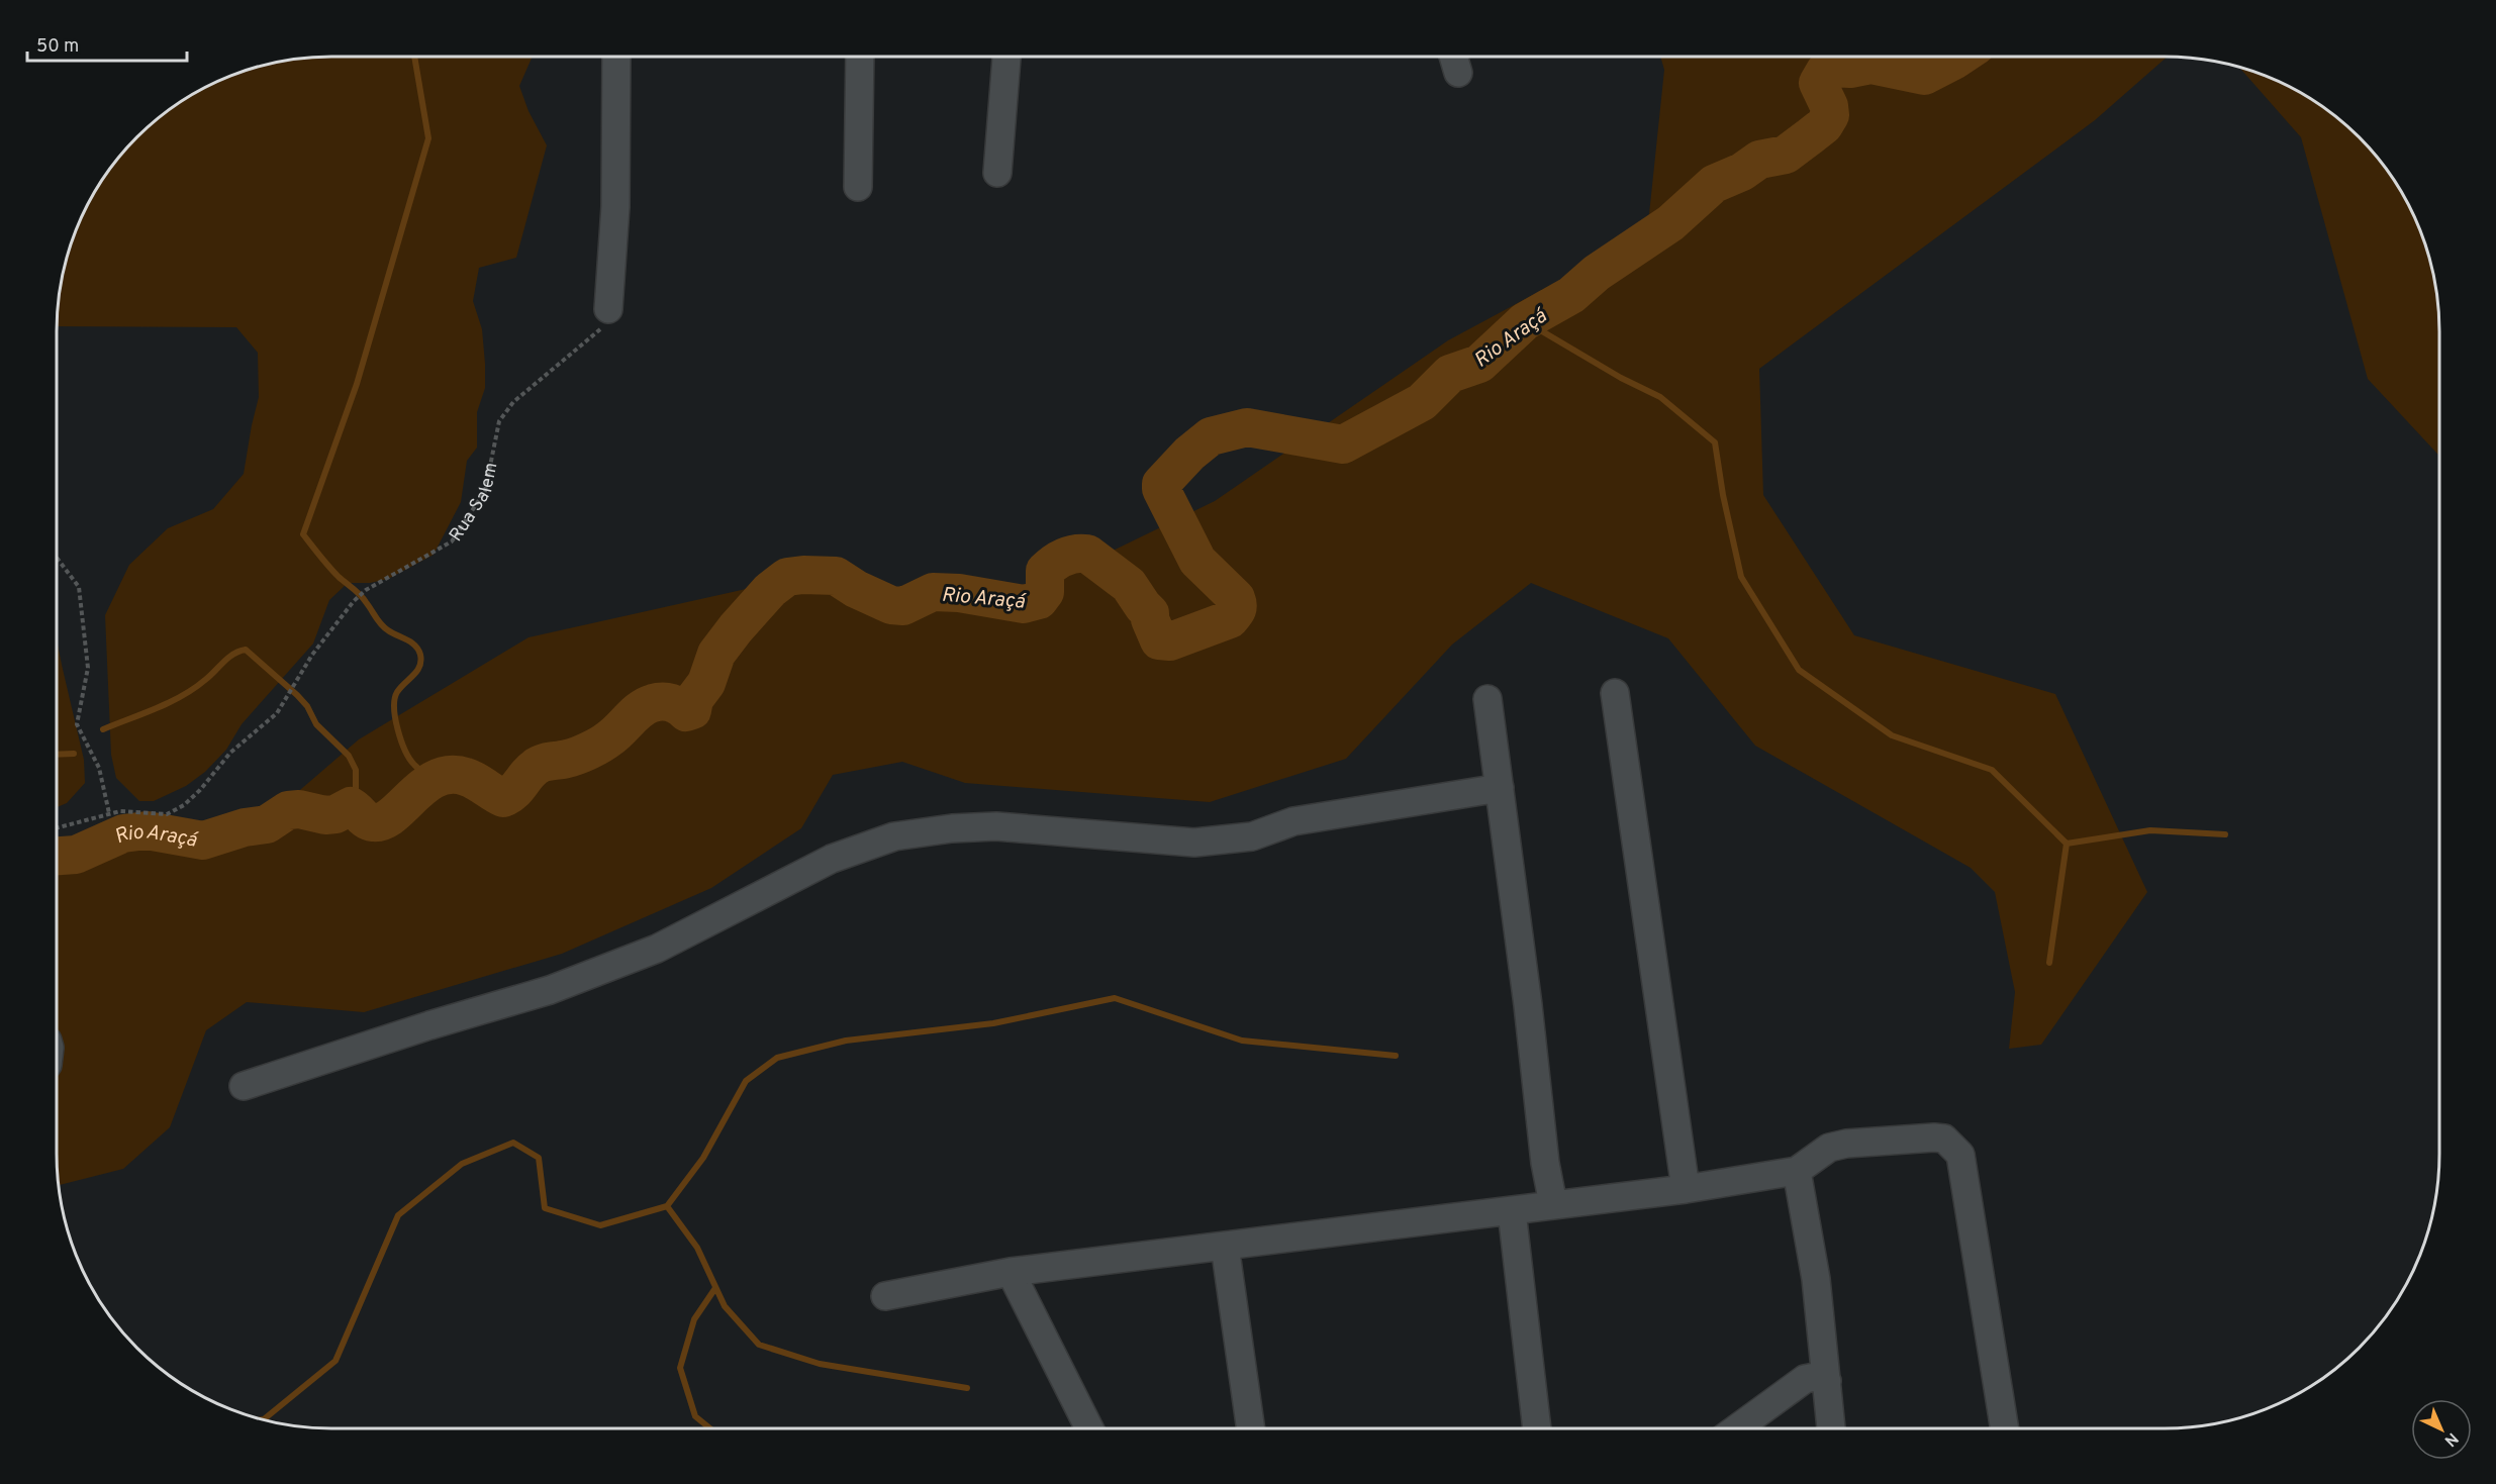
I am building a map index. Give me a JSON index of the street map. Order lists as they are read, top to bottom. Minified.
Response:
{"streets":{"path":["Rua Salem"]},"water":["Rio Araçá"],"scale_bar":"50 m","north":"bottom right"}
